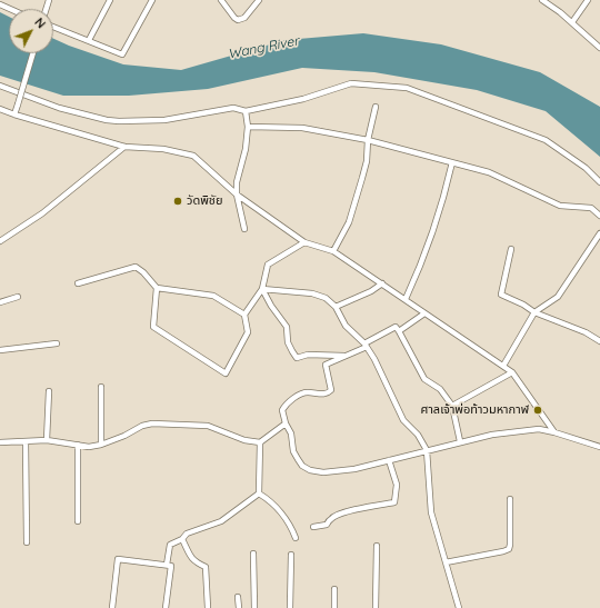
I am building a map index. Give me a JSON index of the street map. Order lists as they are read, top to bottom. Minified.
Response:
{"water":["Wang River"],"places":["วัดพิชัย","ศาลเจ้าพ่อท้าวมหากาฬ"],"north":"top right"}
